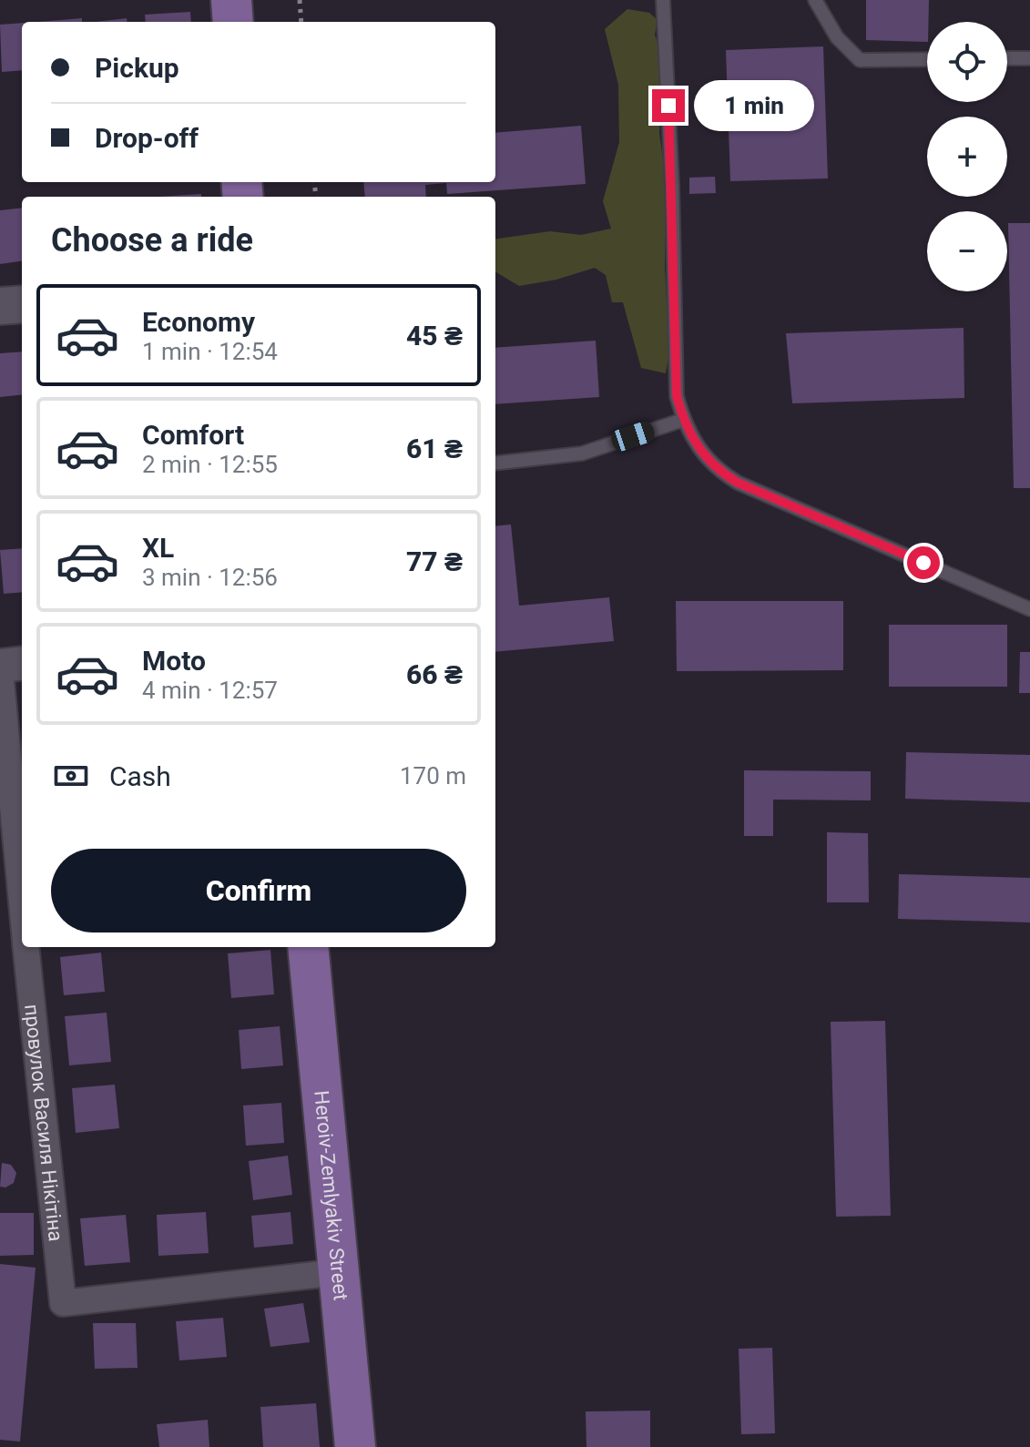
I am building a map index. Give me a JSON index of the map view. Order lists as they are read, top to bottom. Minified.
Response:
{"streets":{"main road":["Heroiv-Zemlyakiv Street"],"street":["провулок Василя Нікітіна"]},"crossings":[["провулок Василя Нікітіна","Heroiv-Zemlyakiv Street"]],"page":{"map_buttons":["+","−"],"banner":["Pickup","Drop-off"],"bubble":"1 min","heading":"Choose a ride","list":[{"name":"Economy","note":"1 min · 12:54","value":"45 ₴"},{"name":"Comfort","note":"2 min · 12:55","value":"61 ₴"},{"name":"XL","note":"3 min · 12:56","value":"77 ₴"},{"name":"Moto","note":"4 min · 12:57","value":"66 ₴"}],"pay":["Cash","170 m"],"buttons":"Confirm"}}
